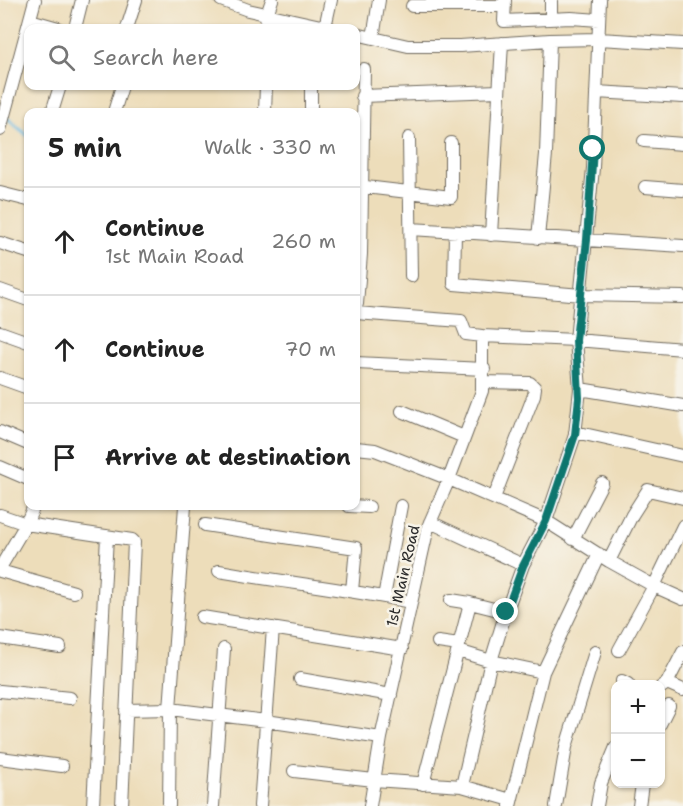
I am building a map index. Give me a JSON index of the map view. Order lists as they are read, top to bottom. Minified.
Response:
{"streets":{"street":["1st Main Road"]},"page":{"search":"Search here","heading":["5 min","Walk · 330 m"],"list":[["Continue","1st Main Road","260 m"],["Continue","70 m"],"Arrive at destination"],"map_buttons":["+","−"]}}
